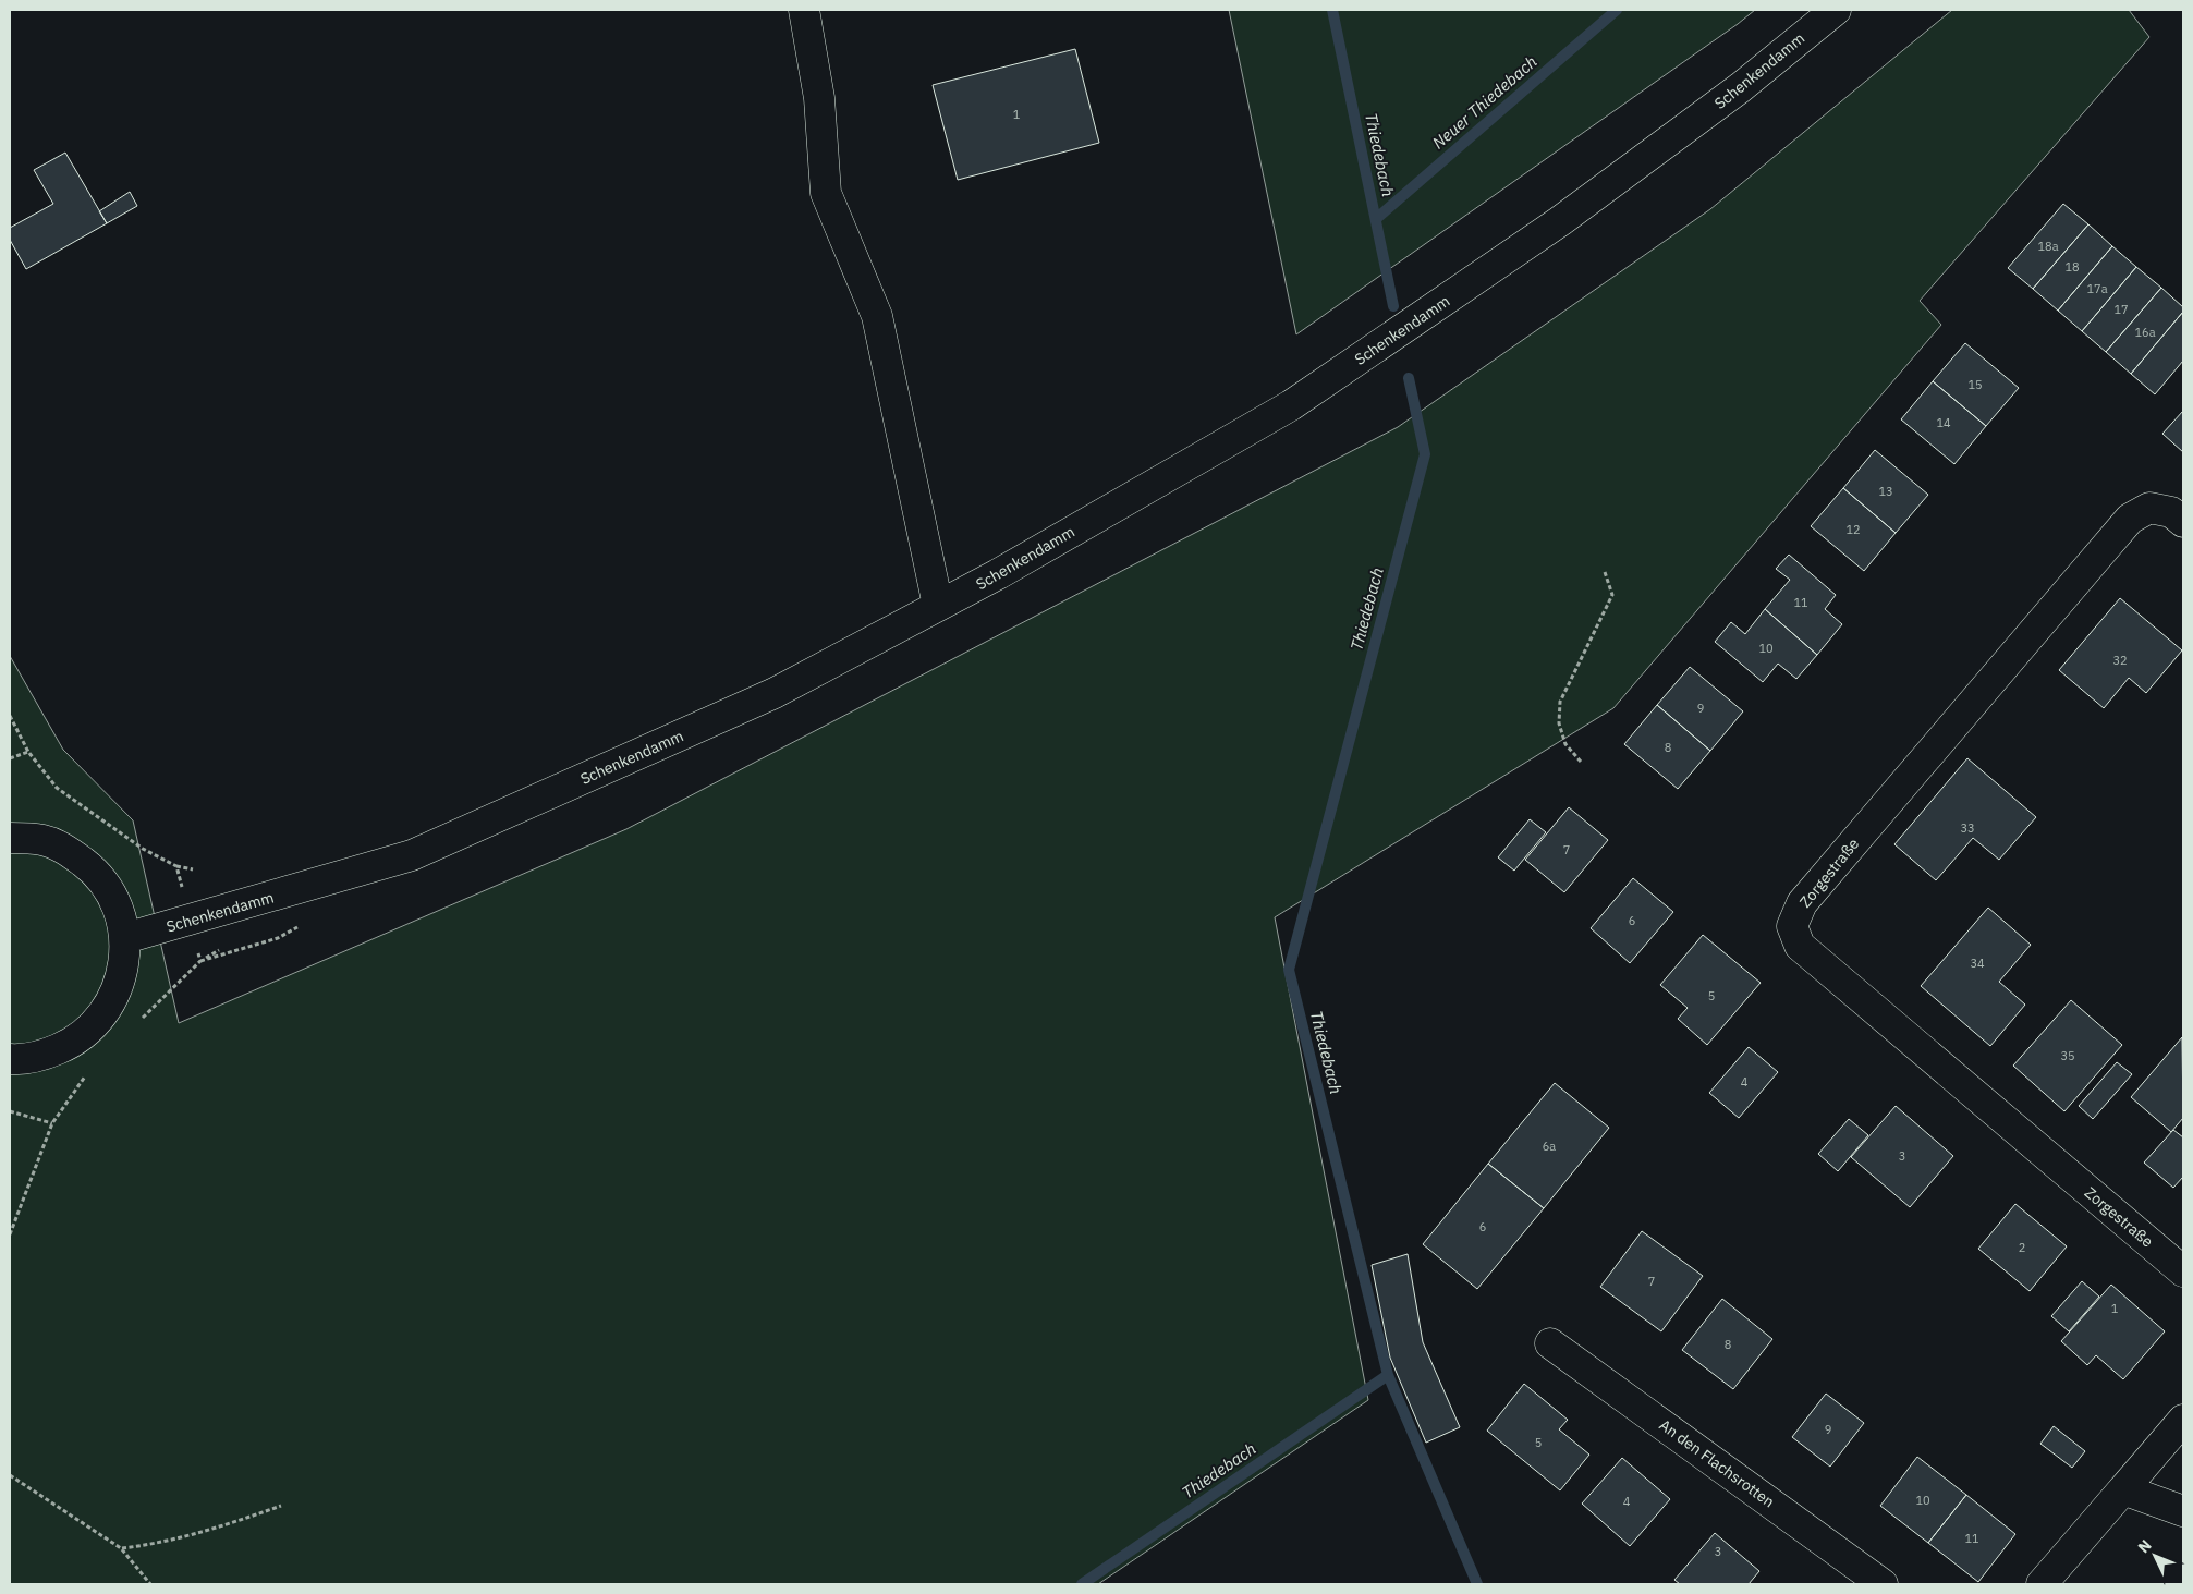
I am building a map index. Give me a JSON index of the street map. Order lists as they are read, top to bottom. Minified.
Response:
{"streets":{"street":["Schenkendamm","Zorgestraße","An den Flachsrotten"]},"water":["Neuer Thiedebach","Thiedebach"],"house_numbers":["1","18a","18","17a","17","16a","15","14","13","12","11","10","32","9","8","33","7","6","34","5","35","4","6a","3","6","2","7","1","8","9","5","10","4","11","3"],"north":"top left"}
